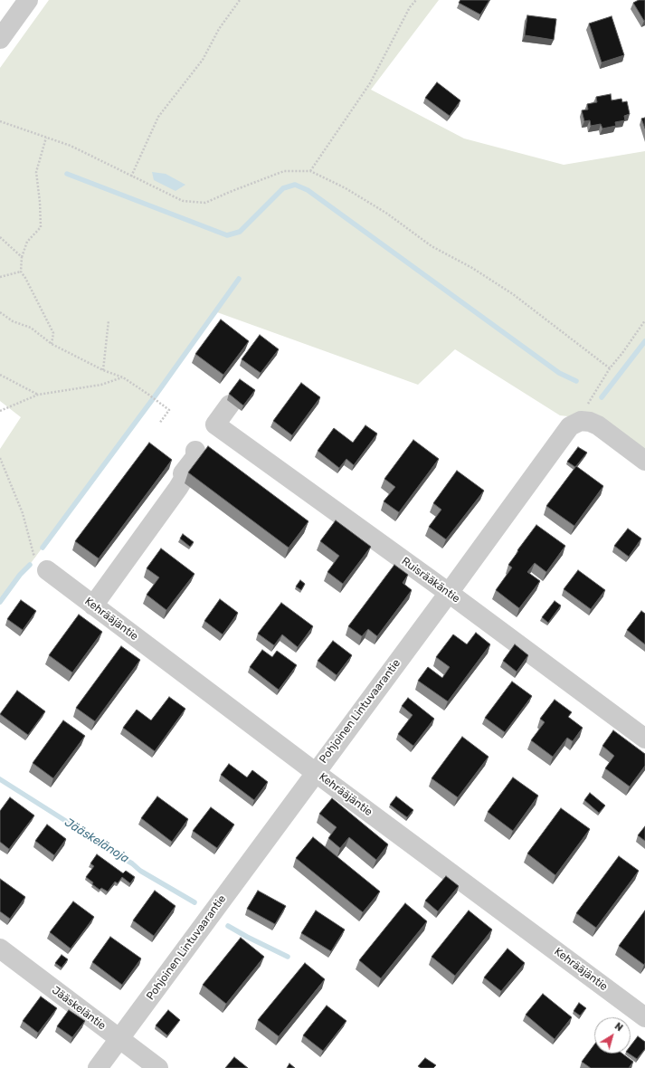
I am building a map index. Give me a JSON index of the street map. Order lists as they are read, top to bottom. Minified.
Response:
{"streets":{"street":["Ruisrääkäntie","Kehrääjäntie","Pohjoinen Lintuvaarantie","Jääskeläntie"]},"crossings":[["Ruisrääkäntie","Pohjoinen Lintuvaarantie"],["Kehrääjäntie","Pohjoinen Lintuvaarantie"],["Pohjoinen Lintuvaarantie","Jääskeläntie"]],"water":["Jääskelänoja"],"north":"top right"}
